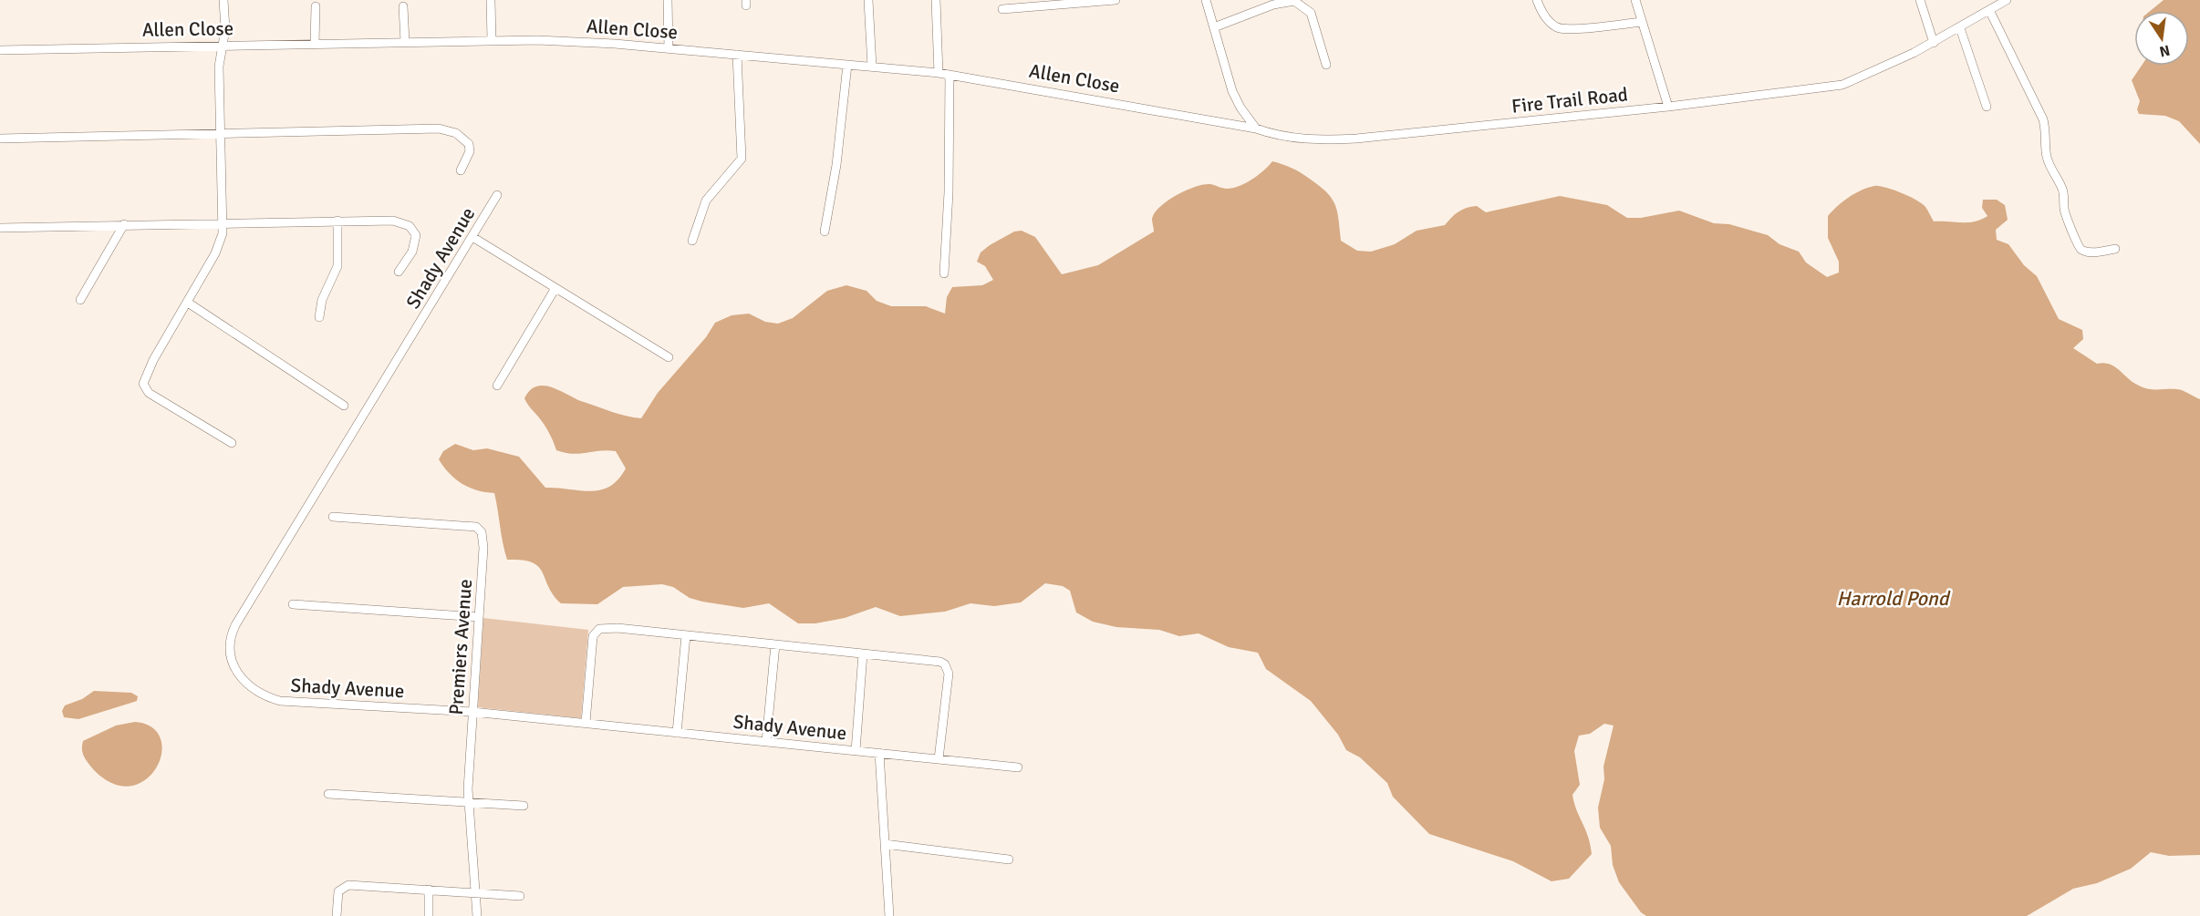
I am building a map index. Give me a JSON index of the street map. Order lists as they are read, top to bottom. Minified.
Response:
{"streets":{"street":["Allen Close","Fire Trail Road","Shady Avenue","Premiers Avenue"]},"crossings":[["Allen Close","Fire Trail Road"],["Shady Avenue","Premiers Avenue"]],"water":["Harrold Pond"],"north":"bottom"}
